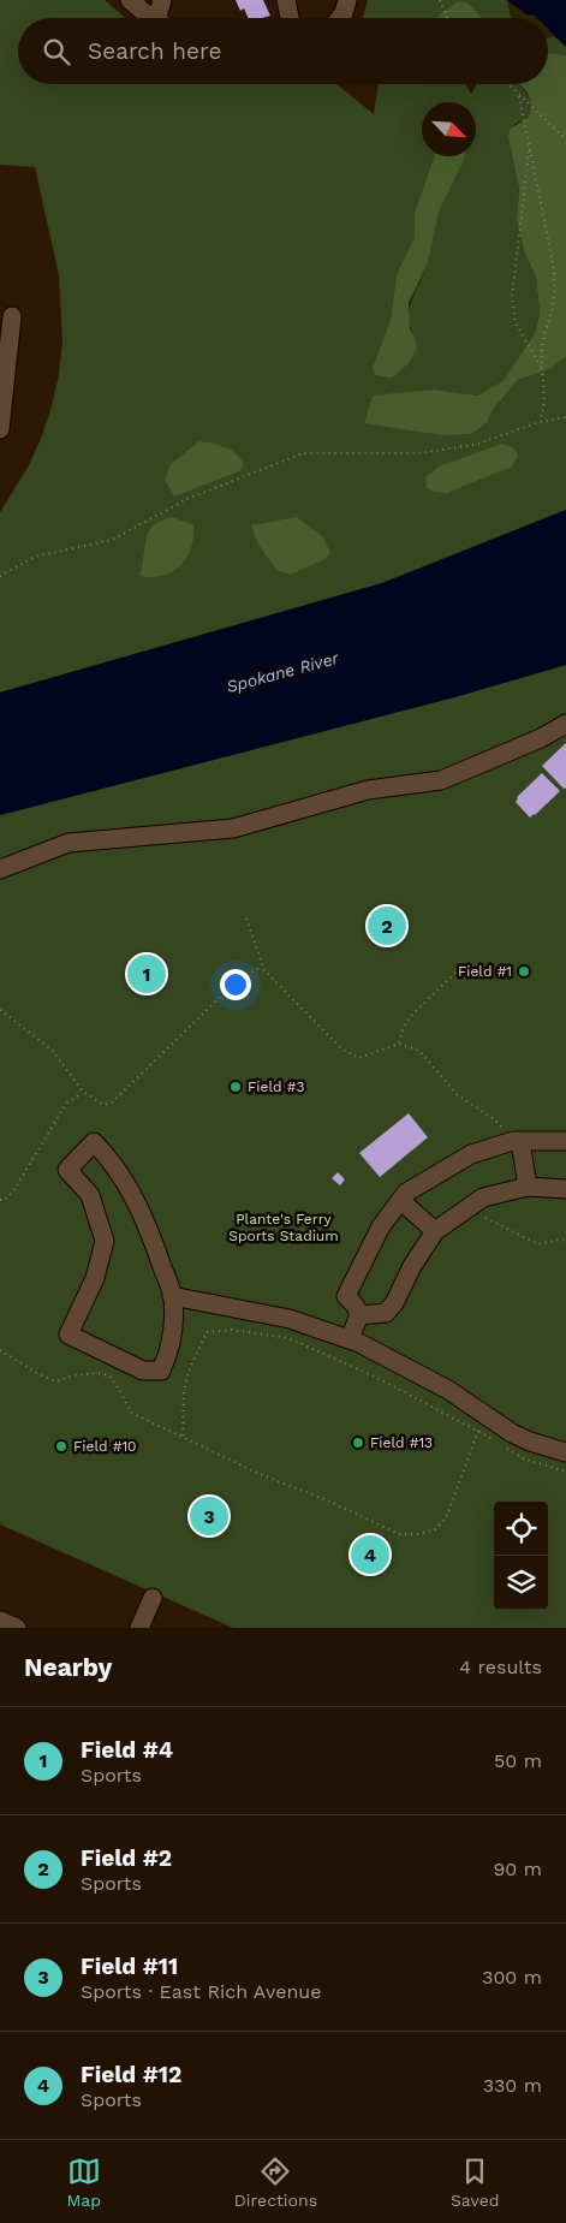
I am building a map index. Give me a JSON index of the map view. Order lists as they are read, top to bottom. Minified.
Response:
{"water":["Spokane River"],"parks":["Plante's Ferry Sports Stadium"],"places":["Field #1","Field #3","Field #13","Field #10"],"north":"bottom right","page":{"search":"Search here","pins":["2","1","3","4"],"heading":["Nearby","4 results"],"list":[{"mark":"1","name":"Field #4","note":"Sports","value":"50 m"},{"mark":"2","name":"Field #2","note":"Sports","value":"90 m"},{"mark":"3","name":"Field #11","note":"Sports · East Rich Avenue","value":"300 m"},{"mark":"4","name":"Field #12","note":"Sports","value":"330 m"}],"nav":["Map","Directions","Saved"]}}
